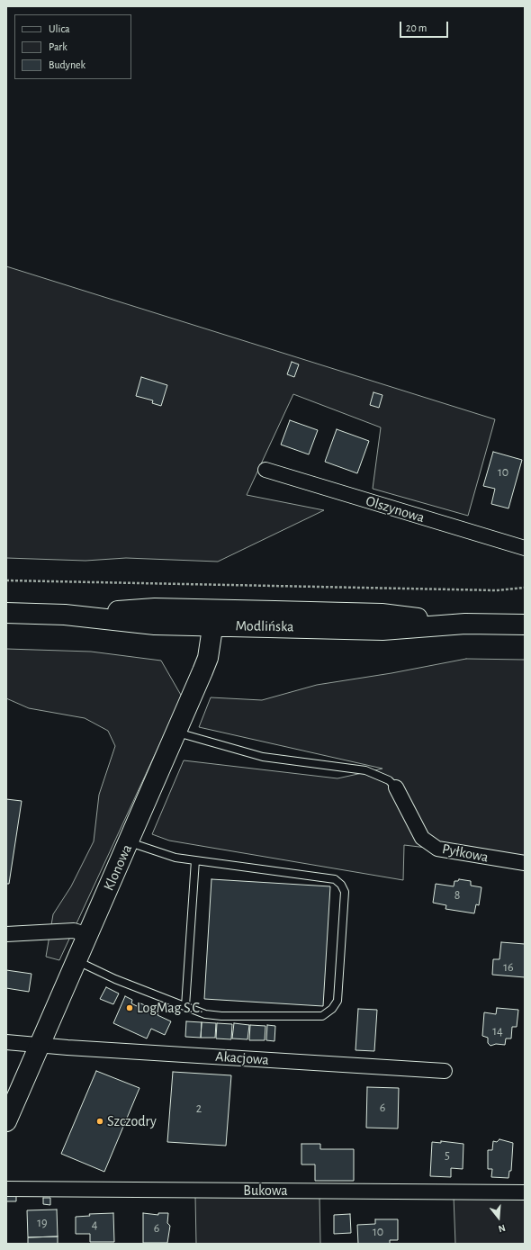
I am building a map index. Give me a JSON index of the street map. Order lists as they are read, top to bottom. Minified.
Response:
{"streets":{"street":["Olszynowa","Modlińska","Pyłkowa","Klonowa","Akacjowa","Bukowa"]},"crossings":[["Modlińska","Klonowa"],["Klonowa","Akacjowa"]],"places":["LogMag S.C.","Szczodry"],"house_numbers":["10","8","16","14","6","2","5","19","4","6","10"],"legend":["Ulica","Park","Budynek"],"scale_bar":"20 m","north":"bottom"}
